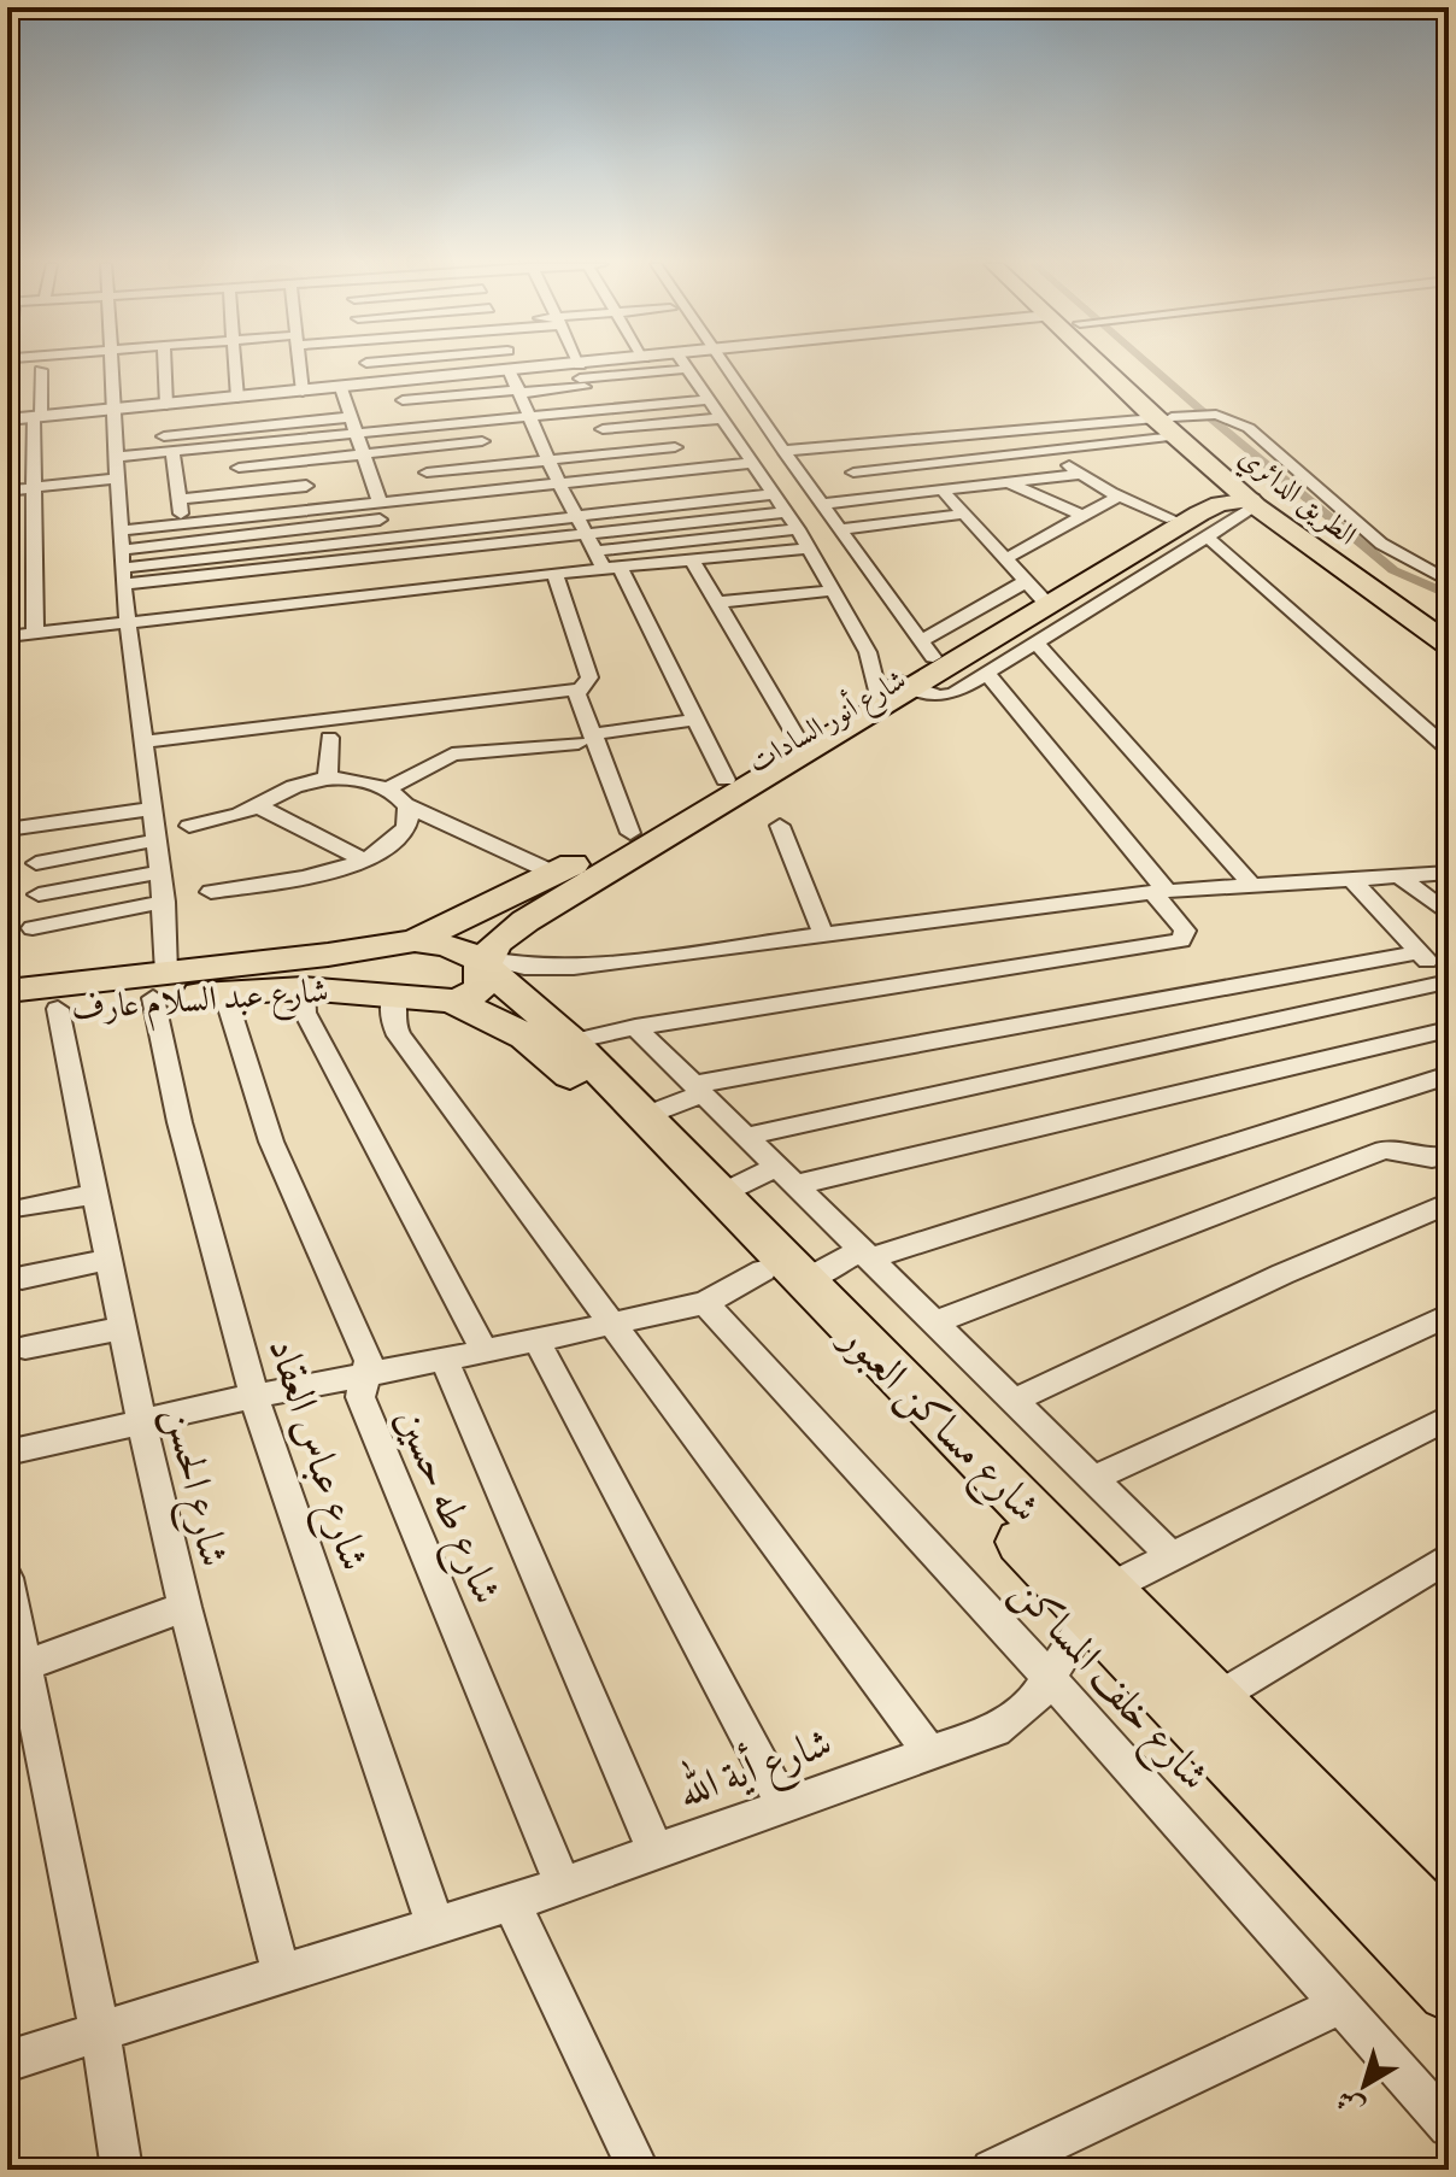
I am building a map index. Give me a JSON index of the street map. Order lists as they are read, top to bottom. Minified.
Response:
{"streets":{"highway":["الطريق الدائري"],"main road":["شارع أنور السادات","شارع عبد السلام عارف","شارع مساكن العبور"],"street":["شارع عباس العقاد","شارع الحسن","شارع طه حسين","شارع خلف المساكن","شارع أية الله"]},"crossings":[["الطريق الدائري","شارع أنور السادات"],["شارع أنور السادات","شارع عبد السلام عارف"],["شارع أنور السادات","شارع مساكن العبور"],["شارع عبد السلام عارف","شارع مساكن العبور"],["شارع عبد السلام عارف","شارع عباس العقاد"],["شارع عبد السلام عارف","شارع الحسن"],["شارع عبد السلام عارف","شارع طه حسين"],["شارع مساكن العبور","شارع أية الله"],["شارع عباس العقاد","شارع أية الله"],["شارع الحسن","شارع أية الله"],["شارع طه حسين","شارع أية الله"],["شارع خلف المساكن","شارع أية الله"]],"north":"bottom left"}
